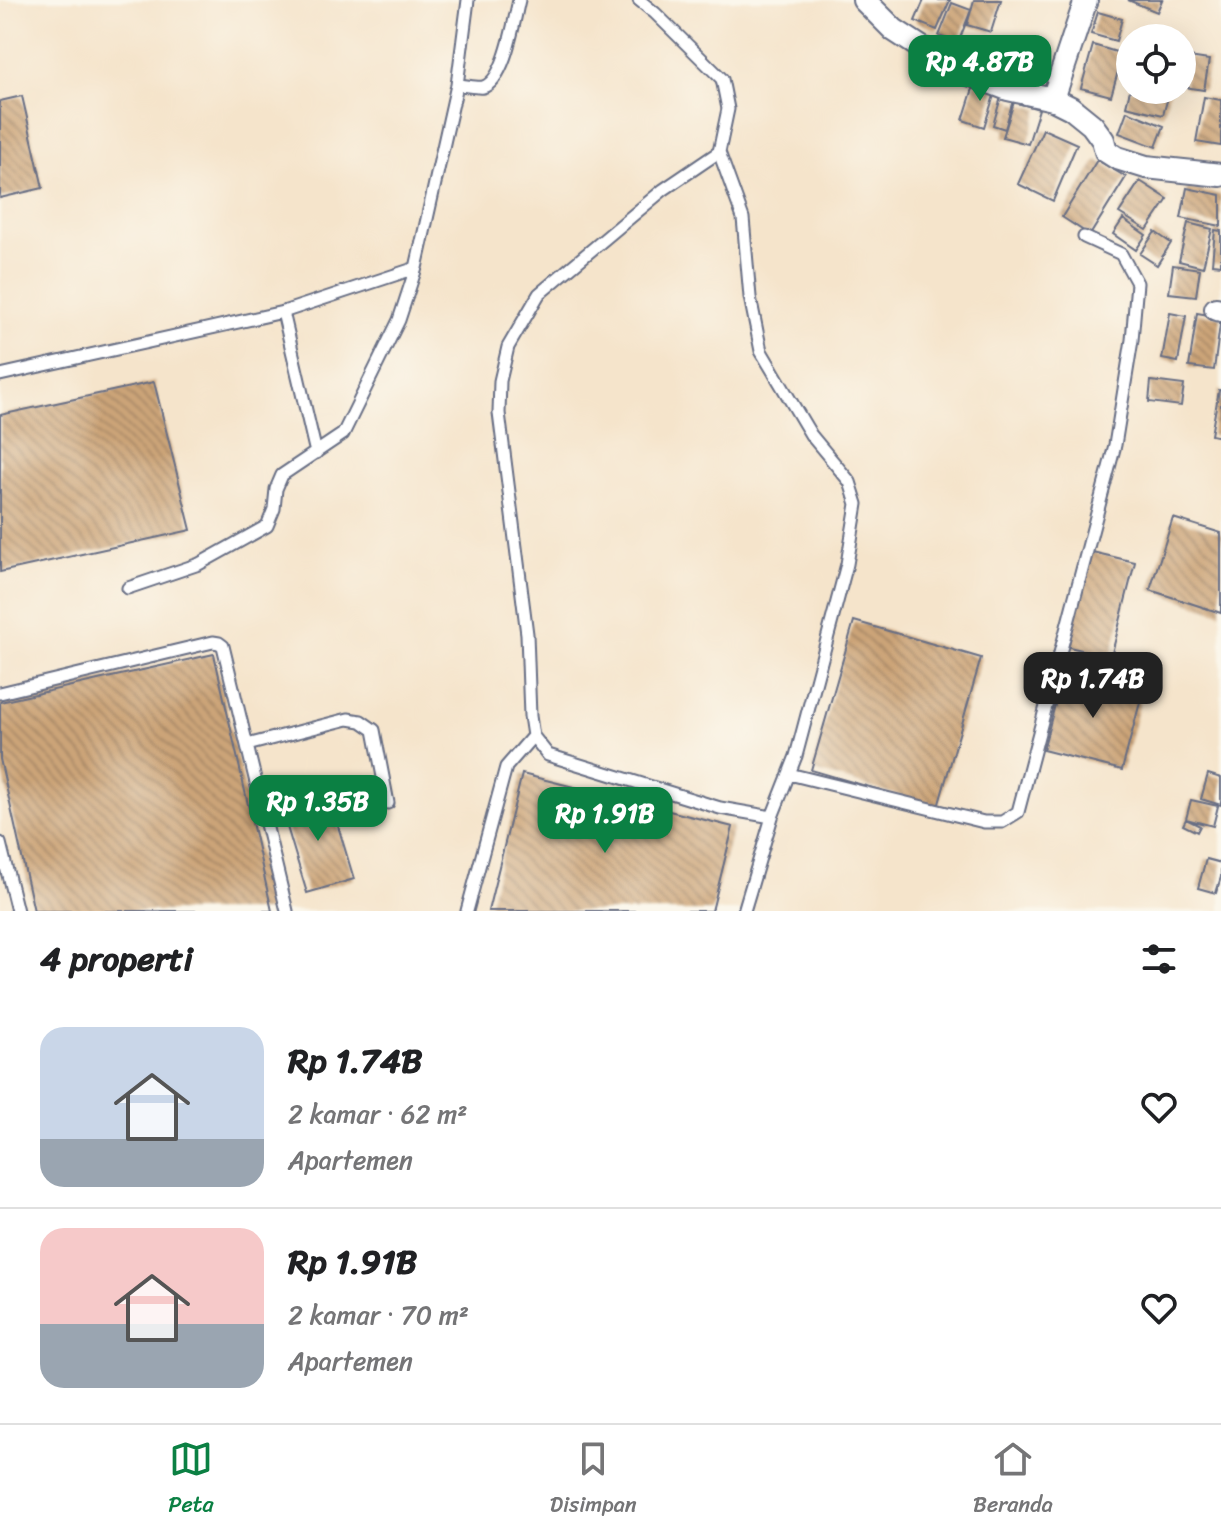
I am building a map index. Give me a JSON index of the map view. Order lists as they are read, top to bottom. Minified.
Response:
{"page":{"price":["Rp 4.87B","Rp 1.74B","Rp 1.35B","Rp 1.91B"],"heading":"4 properti","list":[{"name":"Rp 1.74B","note":"2 kamar · 62 m² · Apartemen"},{"name":"Rp 1.91B","note":"2 kamar · 70 m² · Apartemen"}],"tabs":["Peta","Disimpan","Beranda"]}}
